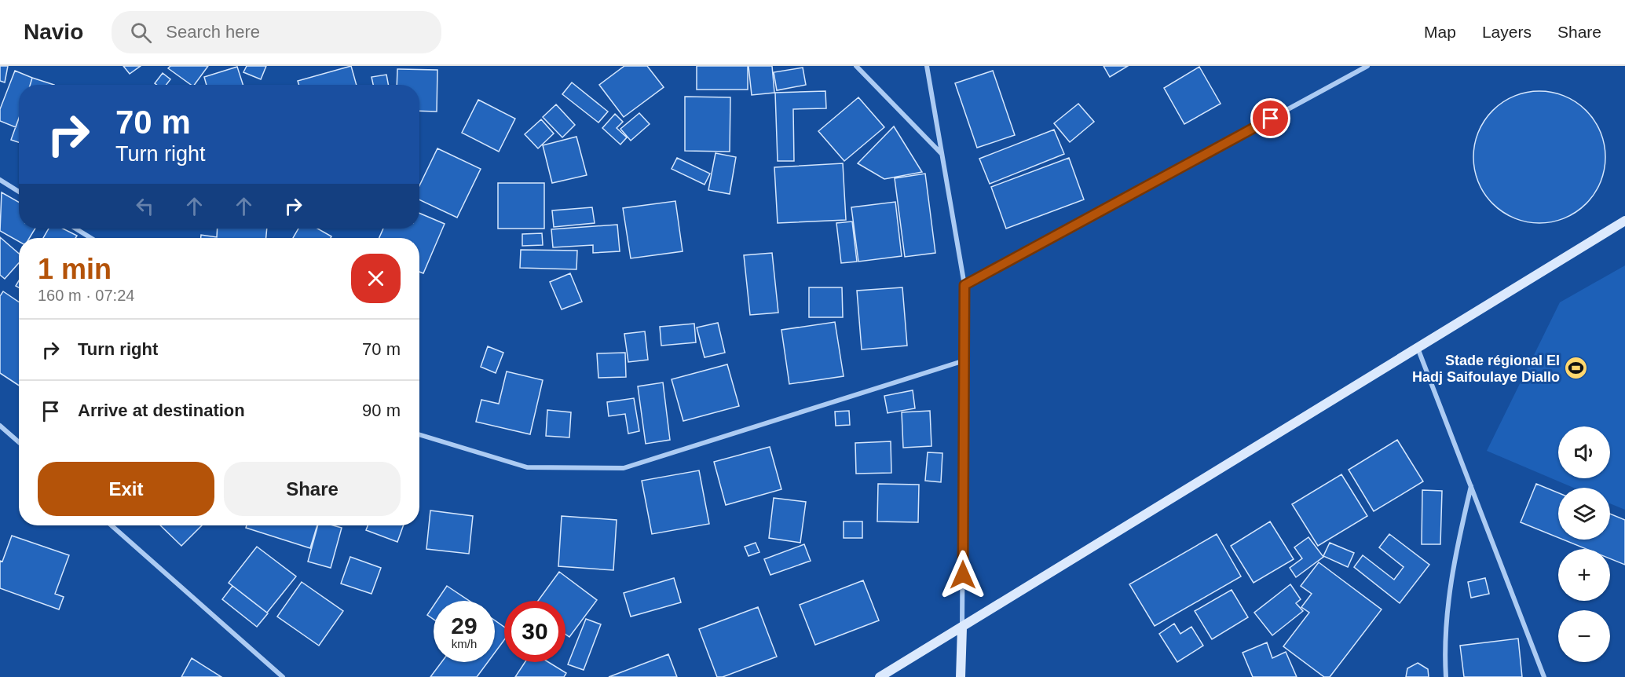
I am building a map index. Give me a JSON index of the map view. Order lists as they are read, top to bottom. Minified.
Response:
{"places":{"sports":["Stade régional El Hadj Saifoulaye Diallo"]},"page":{"header":"Navio","search":"Search here","nav":["Map","Layers","Share"],"turn":["70 m","Turn right"],"heading":["1 min","160 m · 07:24"],"list":[{"name":"Turn right","value":"70 m"},{"name":"Arrive at destination","value":"90 m"}],"map_buttons":["+","−"],"buttons":["Exit","Share"],"speed":"29 km/h","limit":"30"}}
